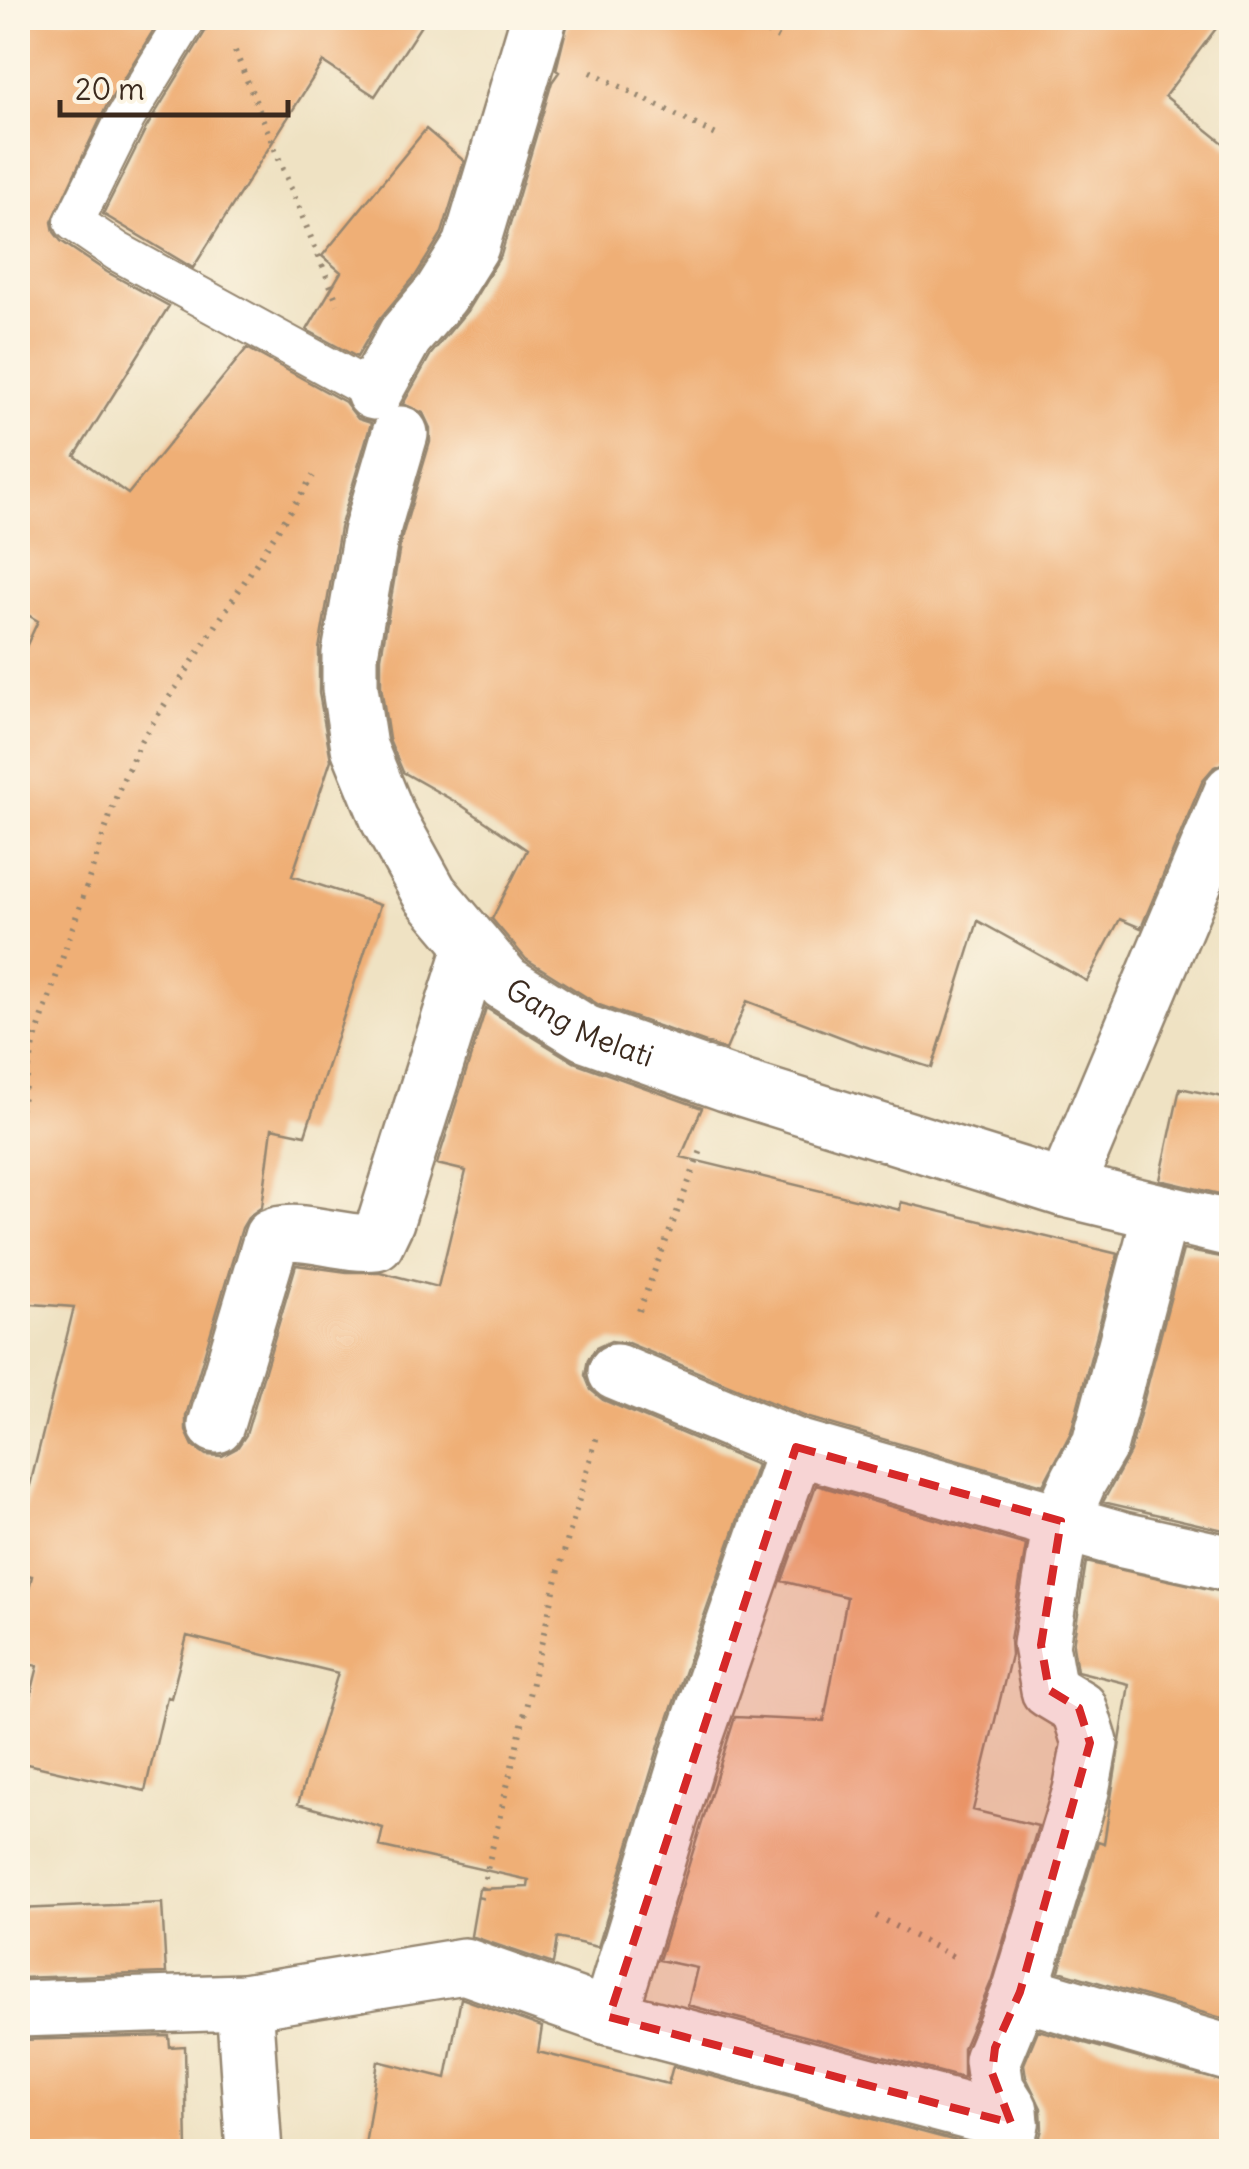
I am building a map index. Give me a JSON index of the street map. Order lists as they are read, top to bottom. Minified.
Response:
{"streets":{"street":["Gang Melati"]},"scale_bar":"20 m"}
